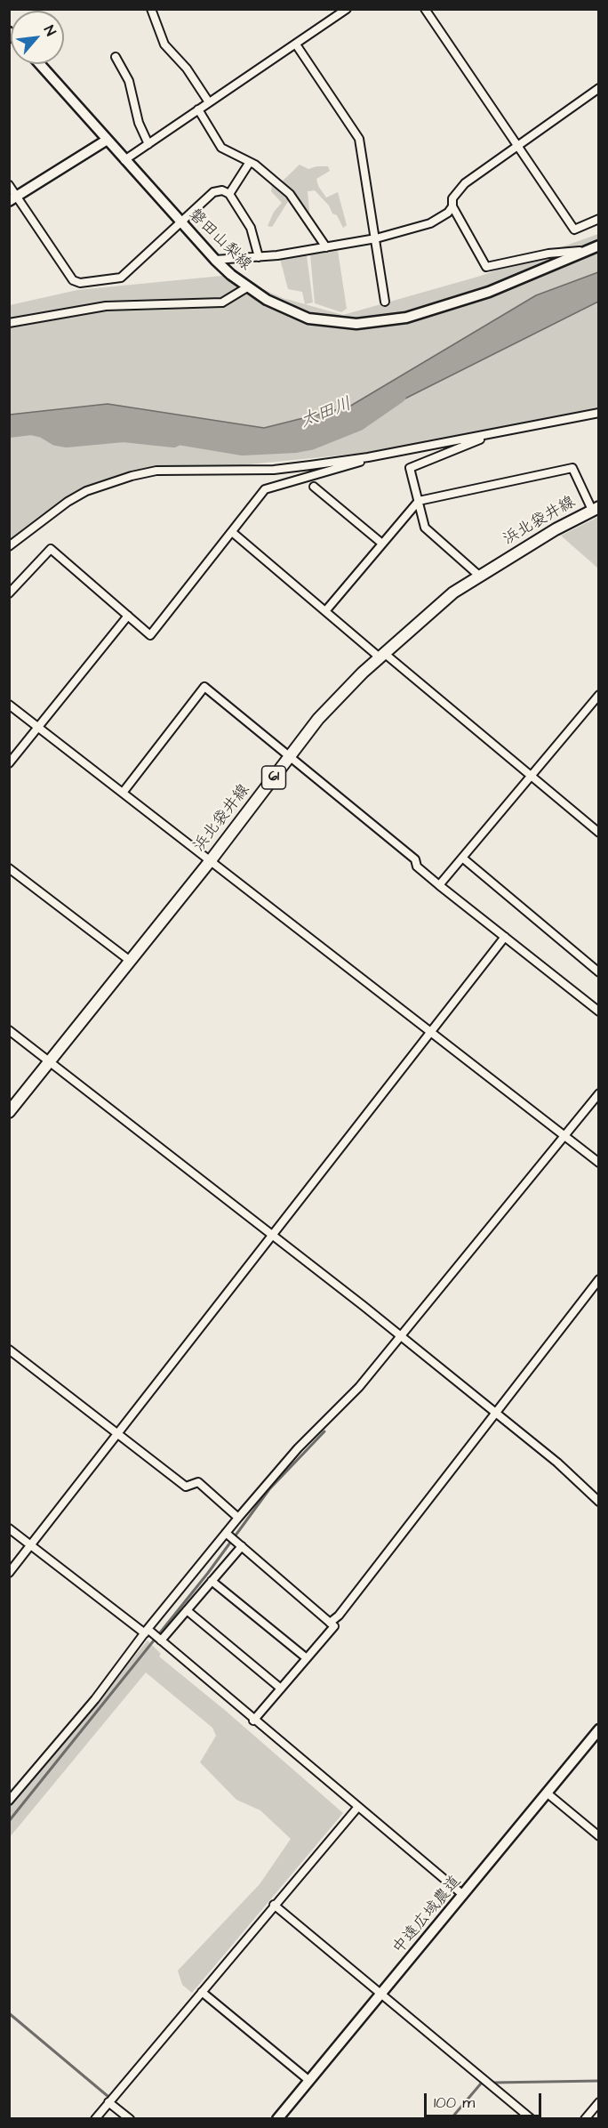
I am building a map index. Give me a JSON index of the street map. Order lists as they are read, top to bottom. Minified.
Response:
{"streets":{"main road":["磐田山梨線","浜北袋井線","61","中遠広域農道"]},"water":["太田川"],"scale_bar":"100 m","north":"top right"}
